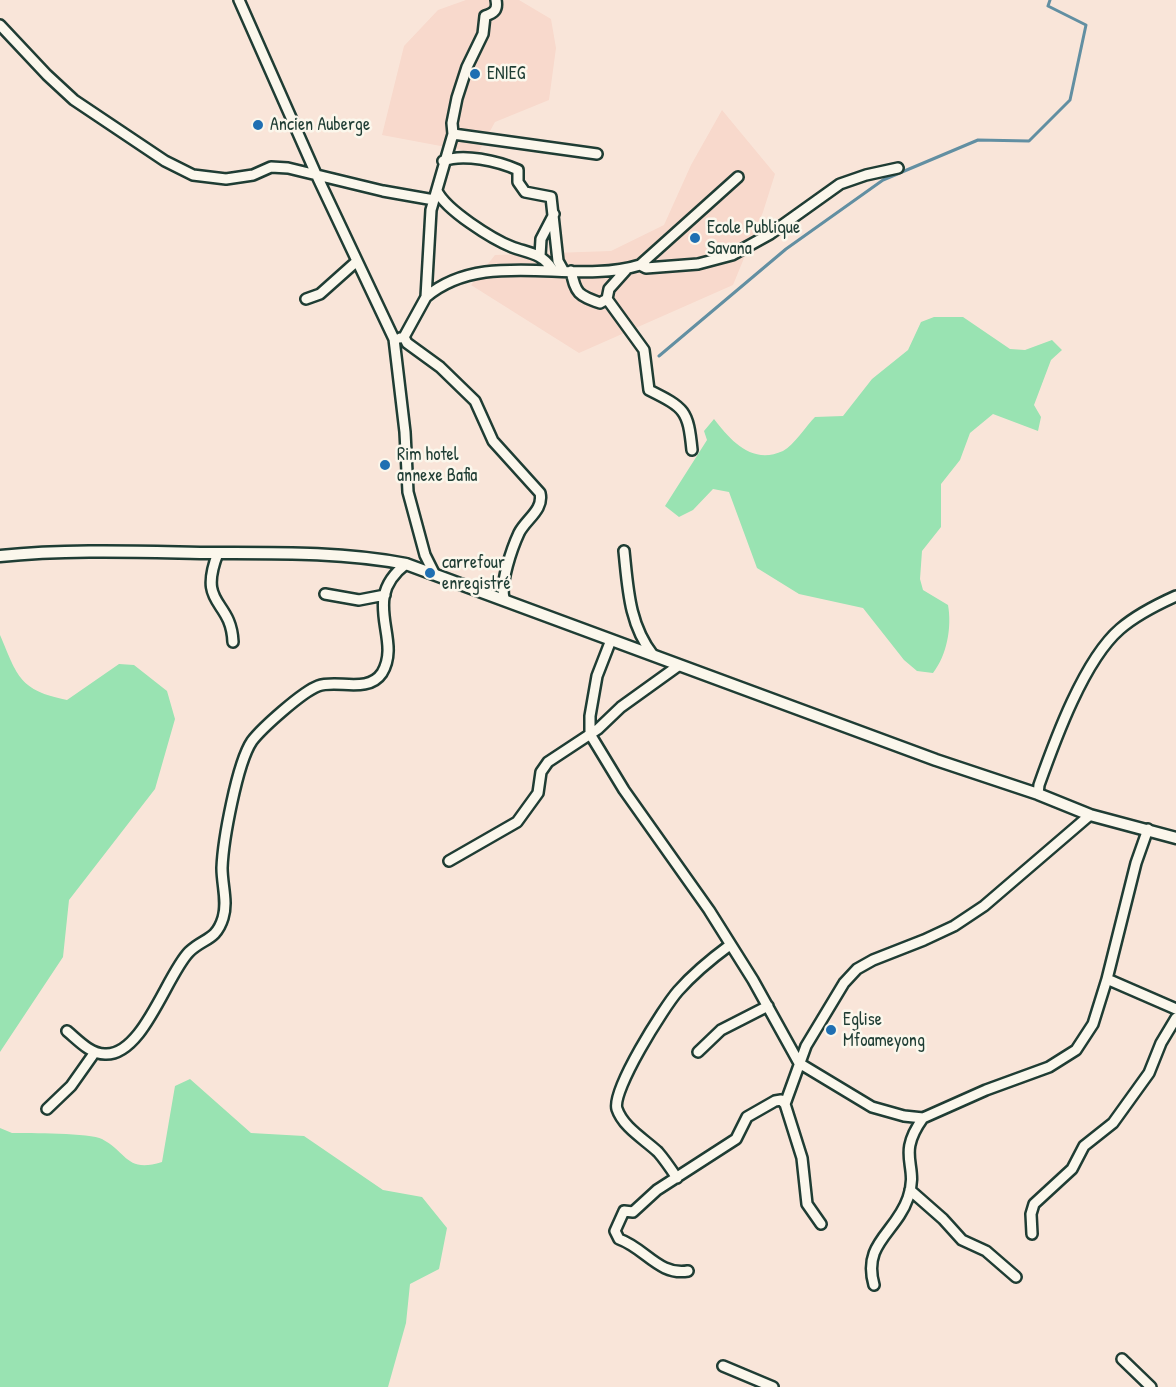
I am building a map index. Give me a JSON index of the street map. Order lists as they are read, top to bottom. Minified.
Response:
{"places":["ENIEG","Ancien Auberge","Ecole Publique Savana","Rim hotel annexe Bafia","carrefour enregistré","Eglise Mfoameyong"]}
